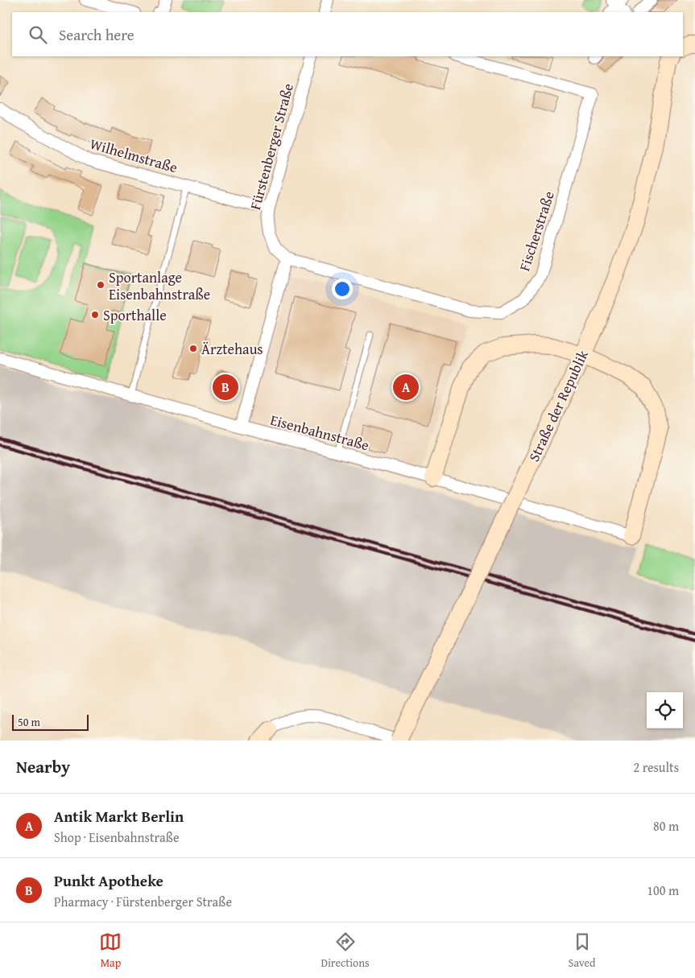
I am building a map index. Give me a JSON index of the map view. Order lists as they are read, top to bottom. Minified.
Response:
{"streets":{"main road":["Straße der Republik"],"street":["Fürstenberger Straße","Wilhelmstraße","Fischerstraße","Eisenbahnstraße"]},"crossings":[["Fürstenberger Straße","Wilhelmstraße"],["Fürstenberger Straße","Fischerstraße"]],"places":["Sportanlage Eisenbahnstraße","Sporthalle","Ärztehaus"],"scale_bar":"50 m","page":{"search":"Search here","pins":["A","B"],"scale":"50 m","heading":["Nearby","2 results"],"list":[{"mark":"A","name":"Antik Markt Berlin","note":"Shop · Eisenbahnstraße","value":"80 m"},{"mark":"B","name":"Punkt Apotheke","note":"Pharmacy · Fürstenberger Straße","value":"100 m"}],"nav":["Map","Directions","Saved"]}}
